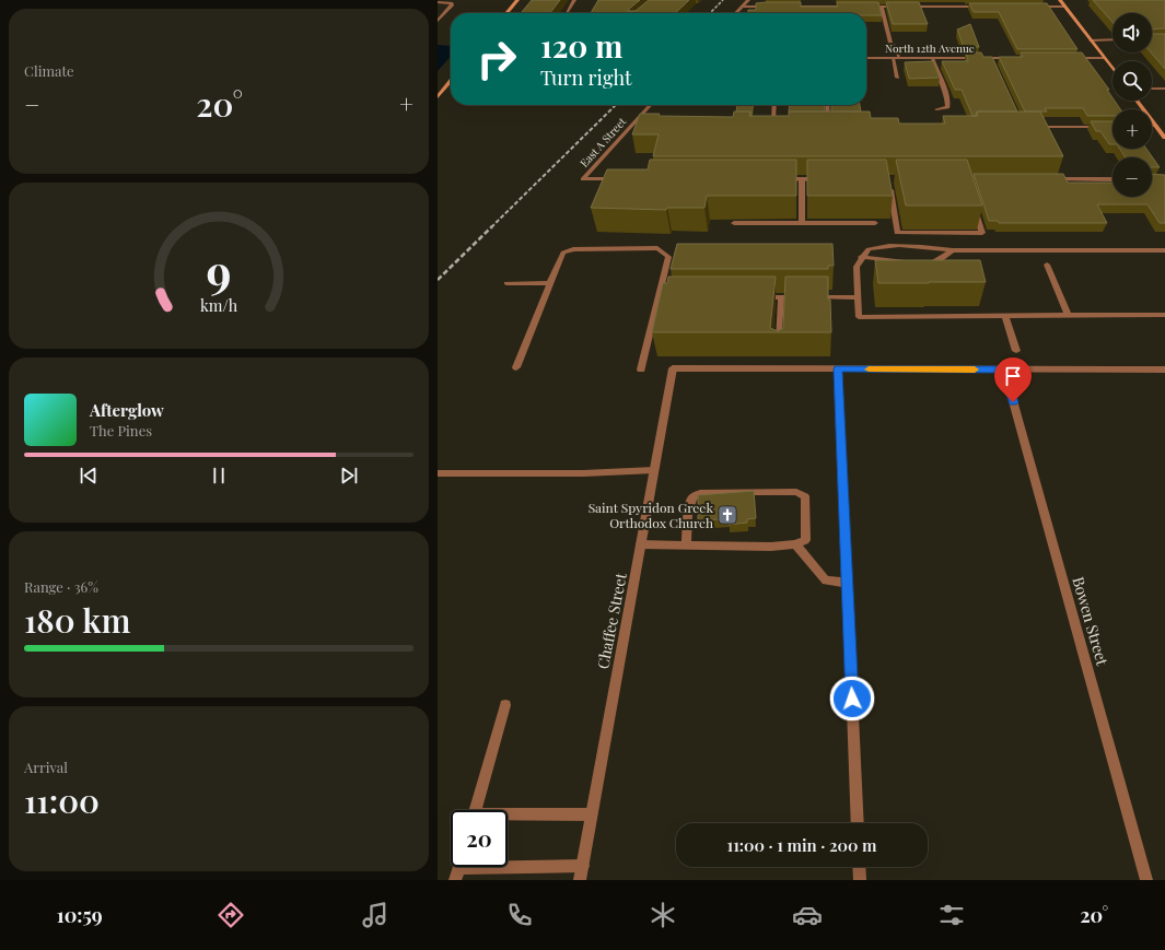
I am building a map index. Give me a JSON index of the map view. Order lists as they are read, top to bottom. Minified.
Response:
{"streets":{"street":["North 12th Avenue","East A Street","Chaffee Street","Bowen Street"]},"places":{"church":["Saint Spyridon Greek Orthodox Church"]},"page":{"tile":["Climate",["Range · 36%","180 km"],["Arrival","11:00"]],"map_buttons":["+","−"],"turn":["120 m","Turn right"],"heat":["−","20°","+"],"song":["Afterglow","The Pines"],"limit":"20","trip":"11:00 · 1 min · 200 m","tabs":["10:59","20°"],"gauge":["9","km/h"]}}
